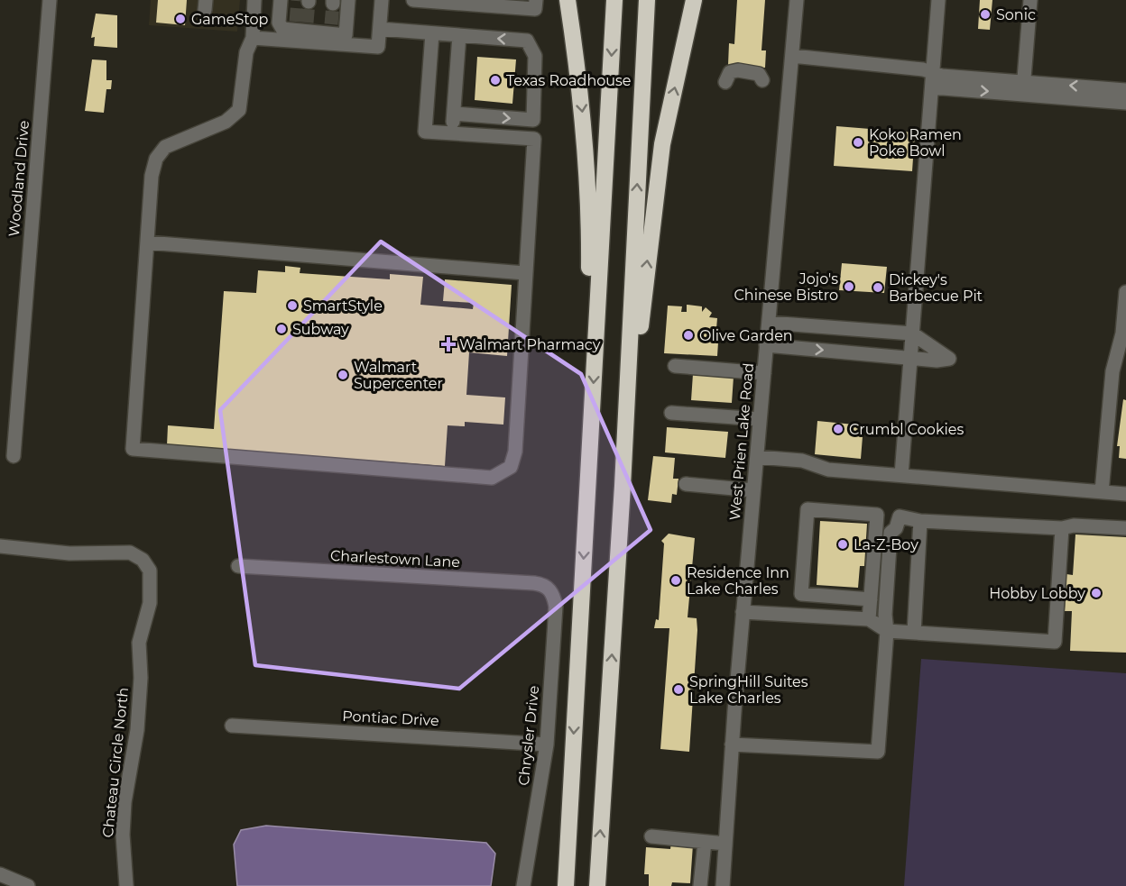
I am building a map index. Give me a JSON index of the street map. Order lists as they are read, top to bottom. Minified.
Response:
{"streets":{"street":["Woodland Drive","West Prien Lake Road","Charlestown Lane","Pontiac Drive","Chrysler Drive","Chateau Circle North"]},"crossings":[["Charlestown Lane","Chrysler Drive"],["Pontiac Drive","Chrysler Drive"]],"places":{"other":["Sonic","GameStop","Texas Roadhouse","Koko Ramen Poke Bowl","Jojo's Chinese Bistro","Dickey's Barbecue Pit","SmartStyle","Subway","Olive Garden","Walmart Supercenter","Crumbl Cookies","La-Z-Boy","Residence Inn Lake Charles","Hobby Lobby","SpringHill Suites Lake Charles"],"health":["Walmart Pharmacy"]}}
